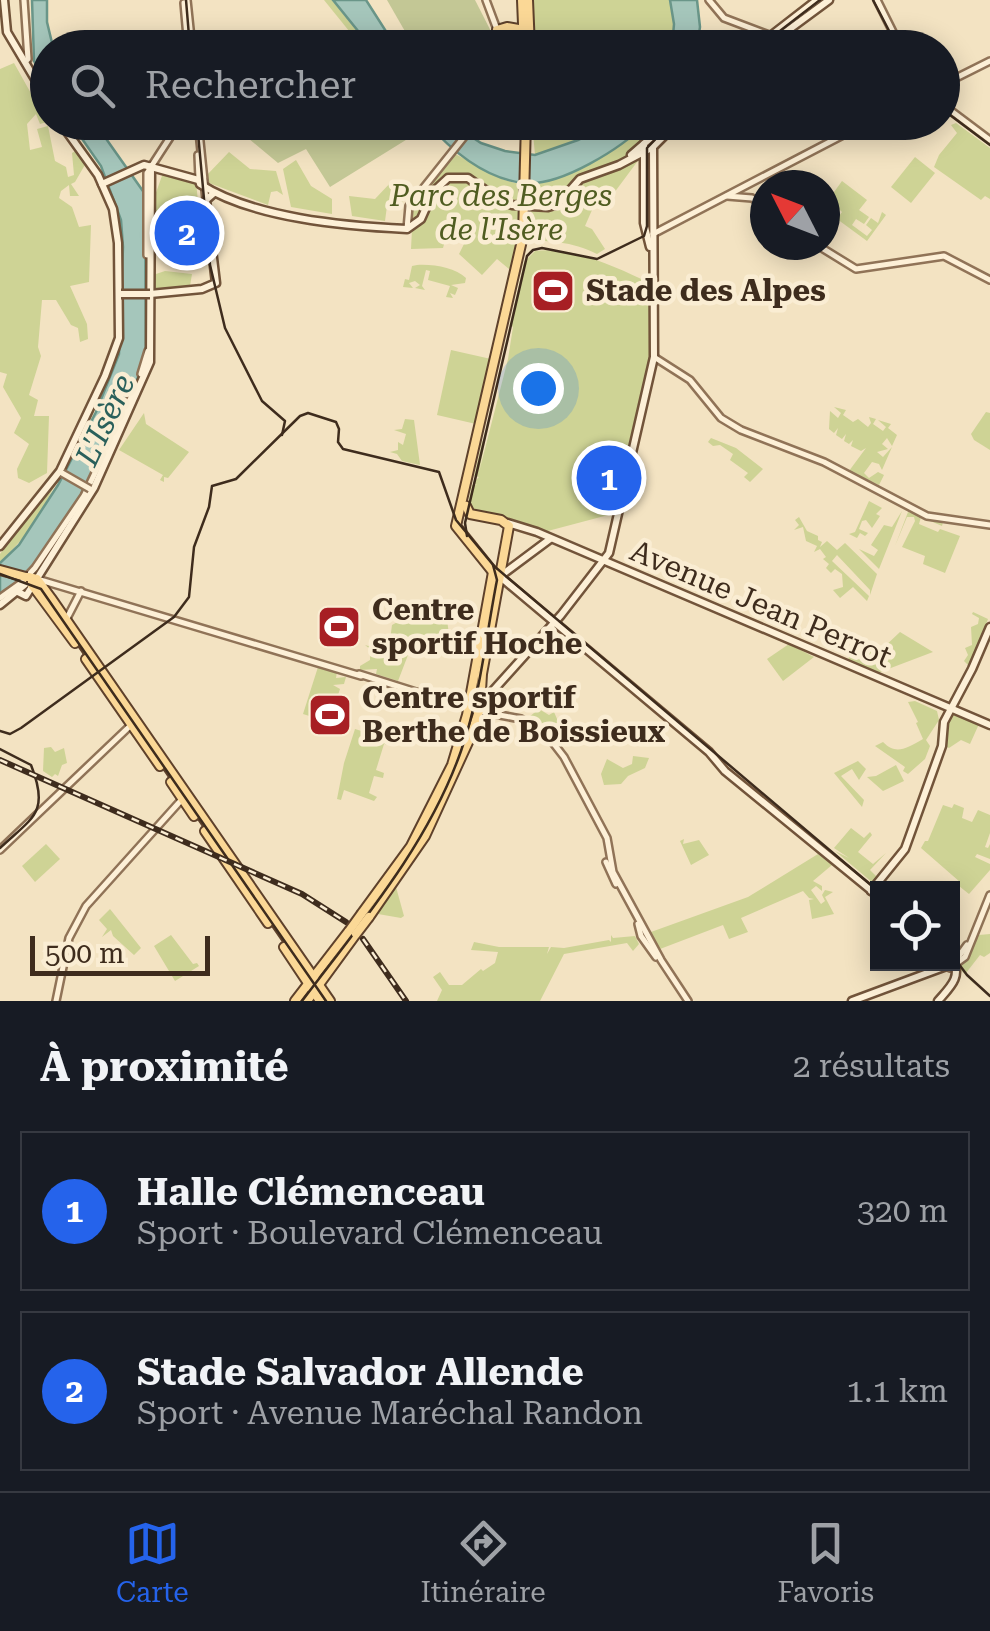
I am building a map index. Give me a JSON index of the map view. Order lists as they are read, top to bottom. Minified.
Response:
{"streets":{"main road":["Avenue Jean Perrot"]},"water":["L'Isère"],"parks":["Parc des Berges de l'Isère"],"places":{"sports":["Stade des Alpes","Centre sportif Hoche","Centre sportif Berthe de Boissieux"]},"scale_bar":"500 m","north":"top left","page":{"search":"Rechercher","pins":["2","1"],"scale":"500 m","heading":["À proximité","2 résultats"],"list":[{"mark":"1","name":"Halle Clémenceau","note":"Sport · Boulevard Clémenceau","value":"320 m"},{"mark":"2","name":"Stade Salvador Allende","note":"Sport · Avenue Maréchal Randon","value":"1.1 km"}],"nav":["Carte","Itinéraire","Favoris"]}}
